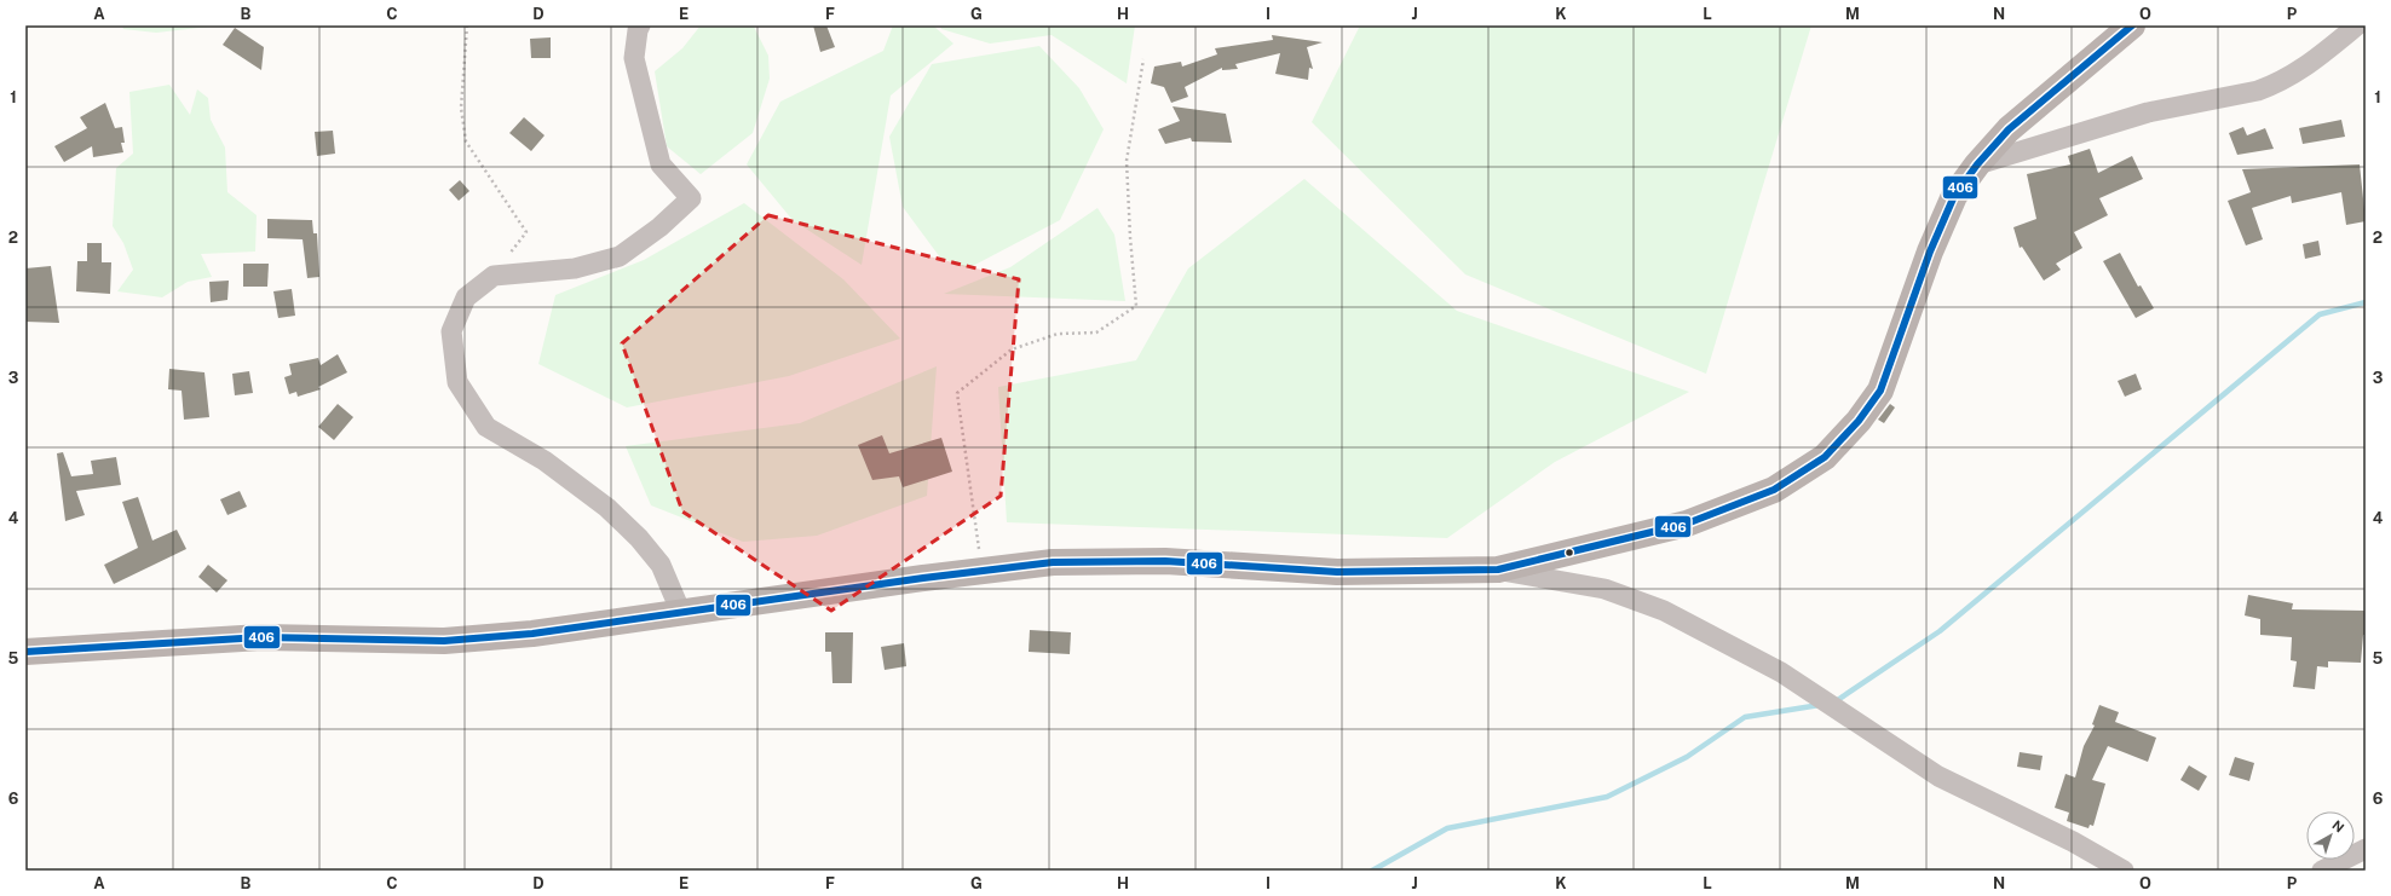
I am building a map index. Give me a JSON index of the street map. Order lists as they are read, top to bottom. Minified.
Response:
{"lines":["transit line 406"],"north":"top right","grid":{"columns":["A","B","C","D","E","F","G","H","I","J","K","L","M","N","O","P"],"rows":["1","2","3","4","5","6"]}}
